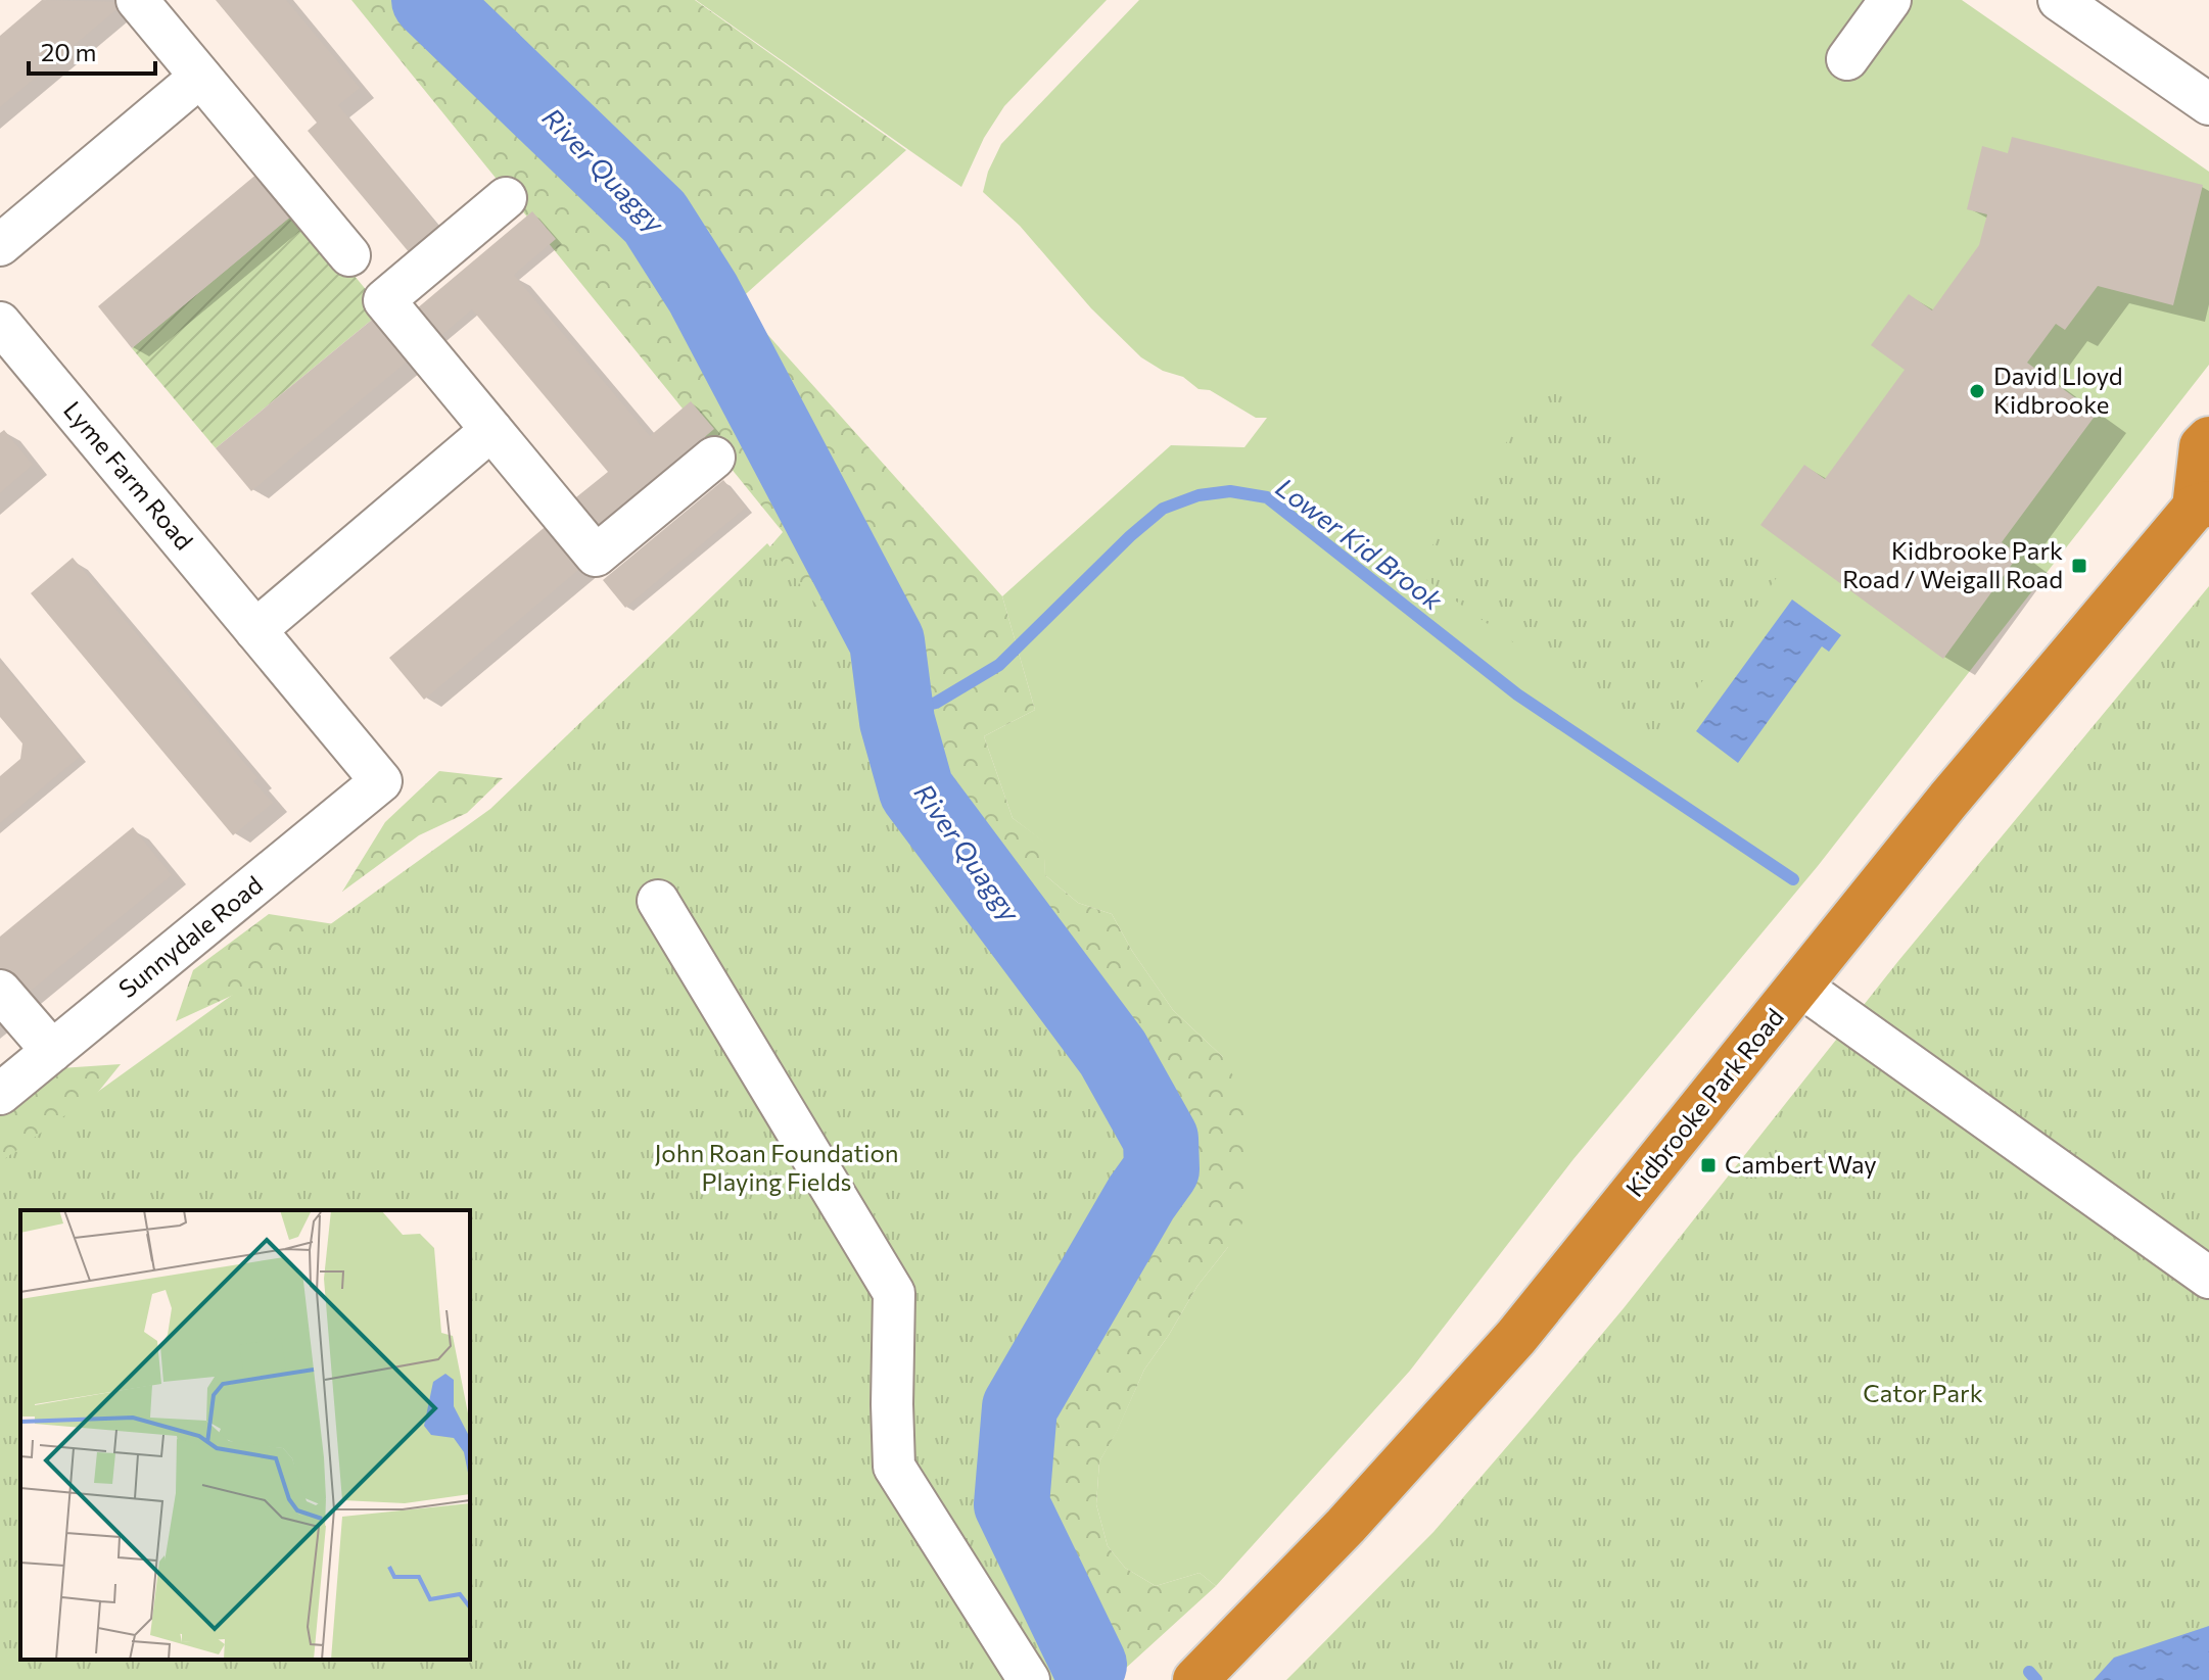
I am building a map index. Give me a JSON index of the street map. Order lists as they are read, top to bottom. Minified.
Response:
{"streets":{"highway":["Kidbrooke Park Road"],"street":["Lyme Farm Road","Sunnydale Road"]},"crossings":[["Lyme Farm Road","Sunnydale Road"]],"water":["River Quaggy","Lower Kid Brook"],"parks":["John Roan Foundation Playing Fields","Cator Park"],"places":{"other":["David Lloyd Kidbrooke"],"transit":["Kidbrooke Park Road / Weigall Road","Cambert Way"]},"scale_bar":"20 m"}
